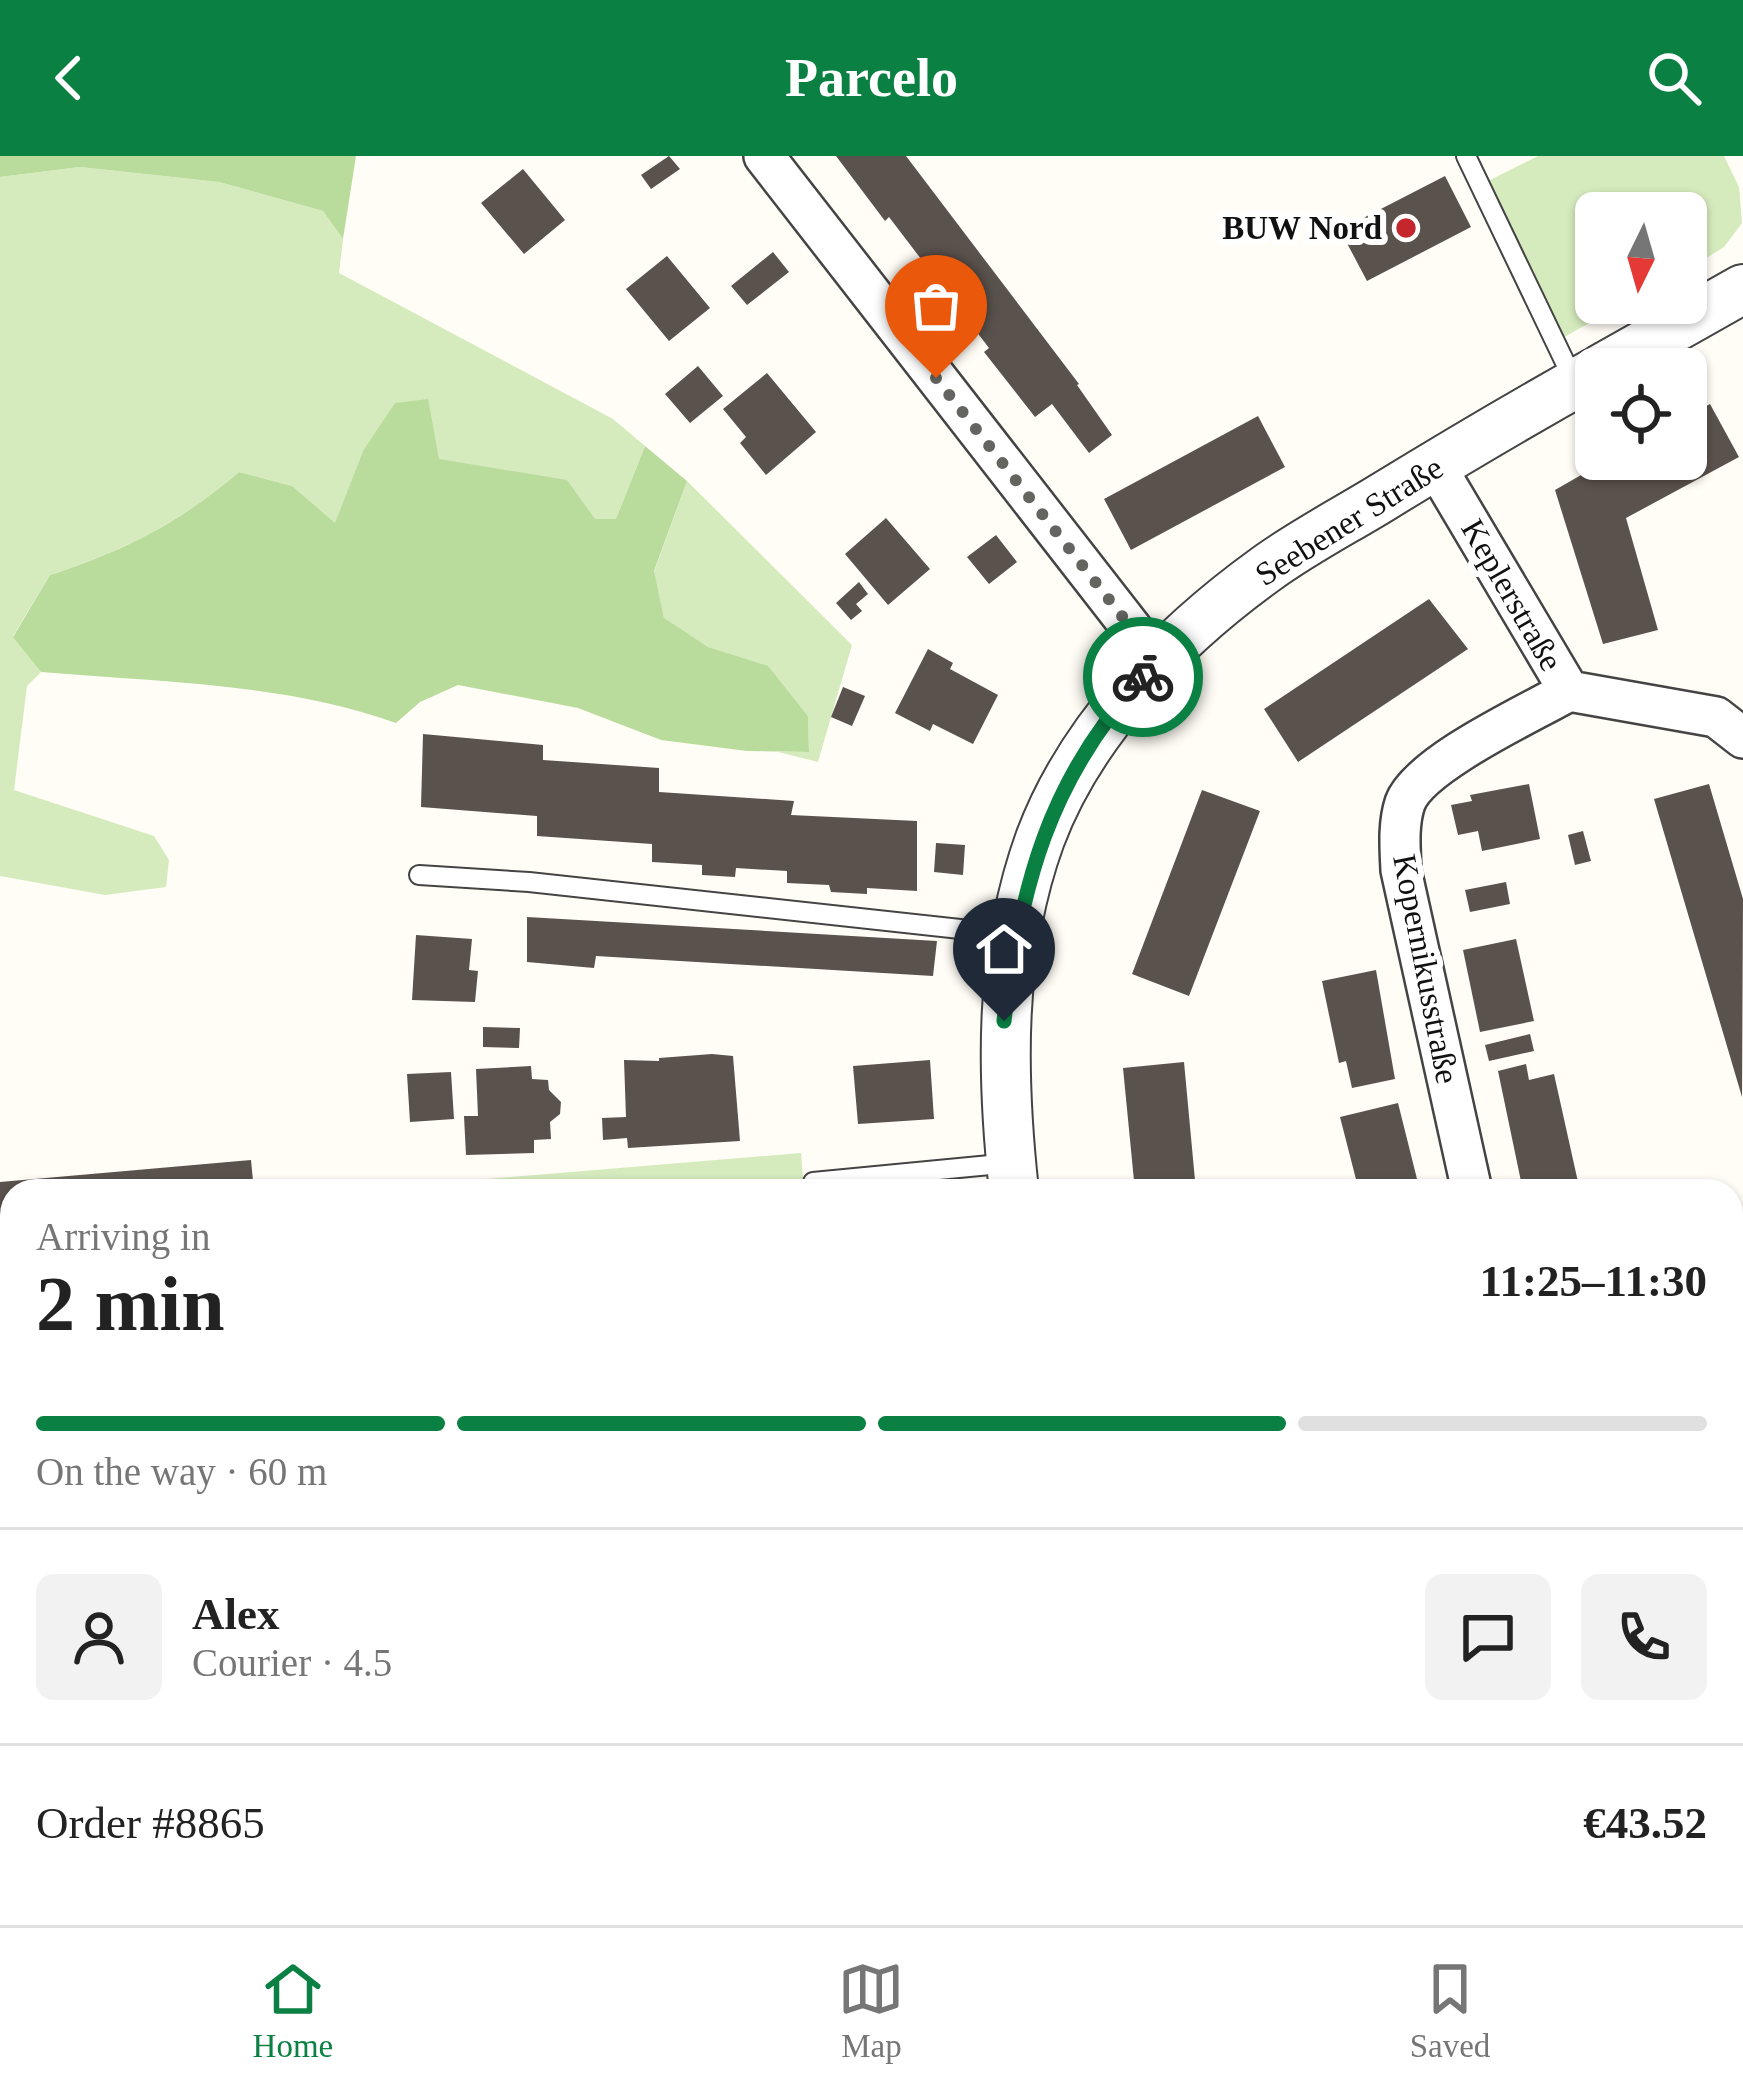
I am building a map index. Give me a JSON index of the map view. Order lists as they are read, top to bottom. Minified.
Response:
{"streets":{"street":["Seebener Straße","Keplerstraße","Kopernikusstraße"]},"crossings":[["Seebener Straße","Keplerstraße"],["Keplerstraße","Kopernikusstraße"]],"places":["BUW Nord"],"north":"bottom","page":{"header":"Parcelo","heading":["2 min","Arriving in","11:25–11:30"],"panel":["Alex","Courier · 4.5","Order #8865","€43.52"],"bar":"On the way · 60 m","tabs":["Home","Map","Saved"]}}
